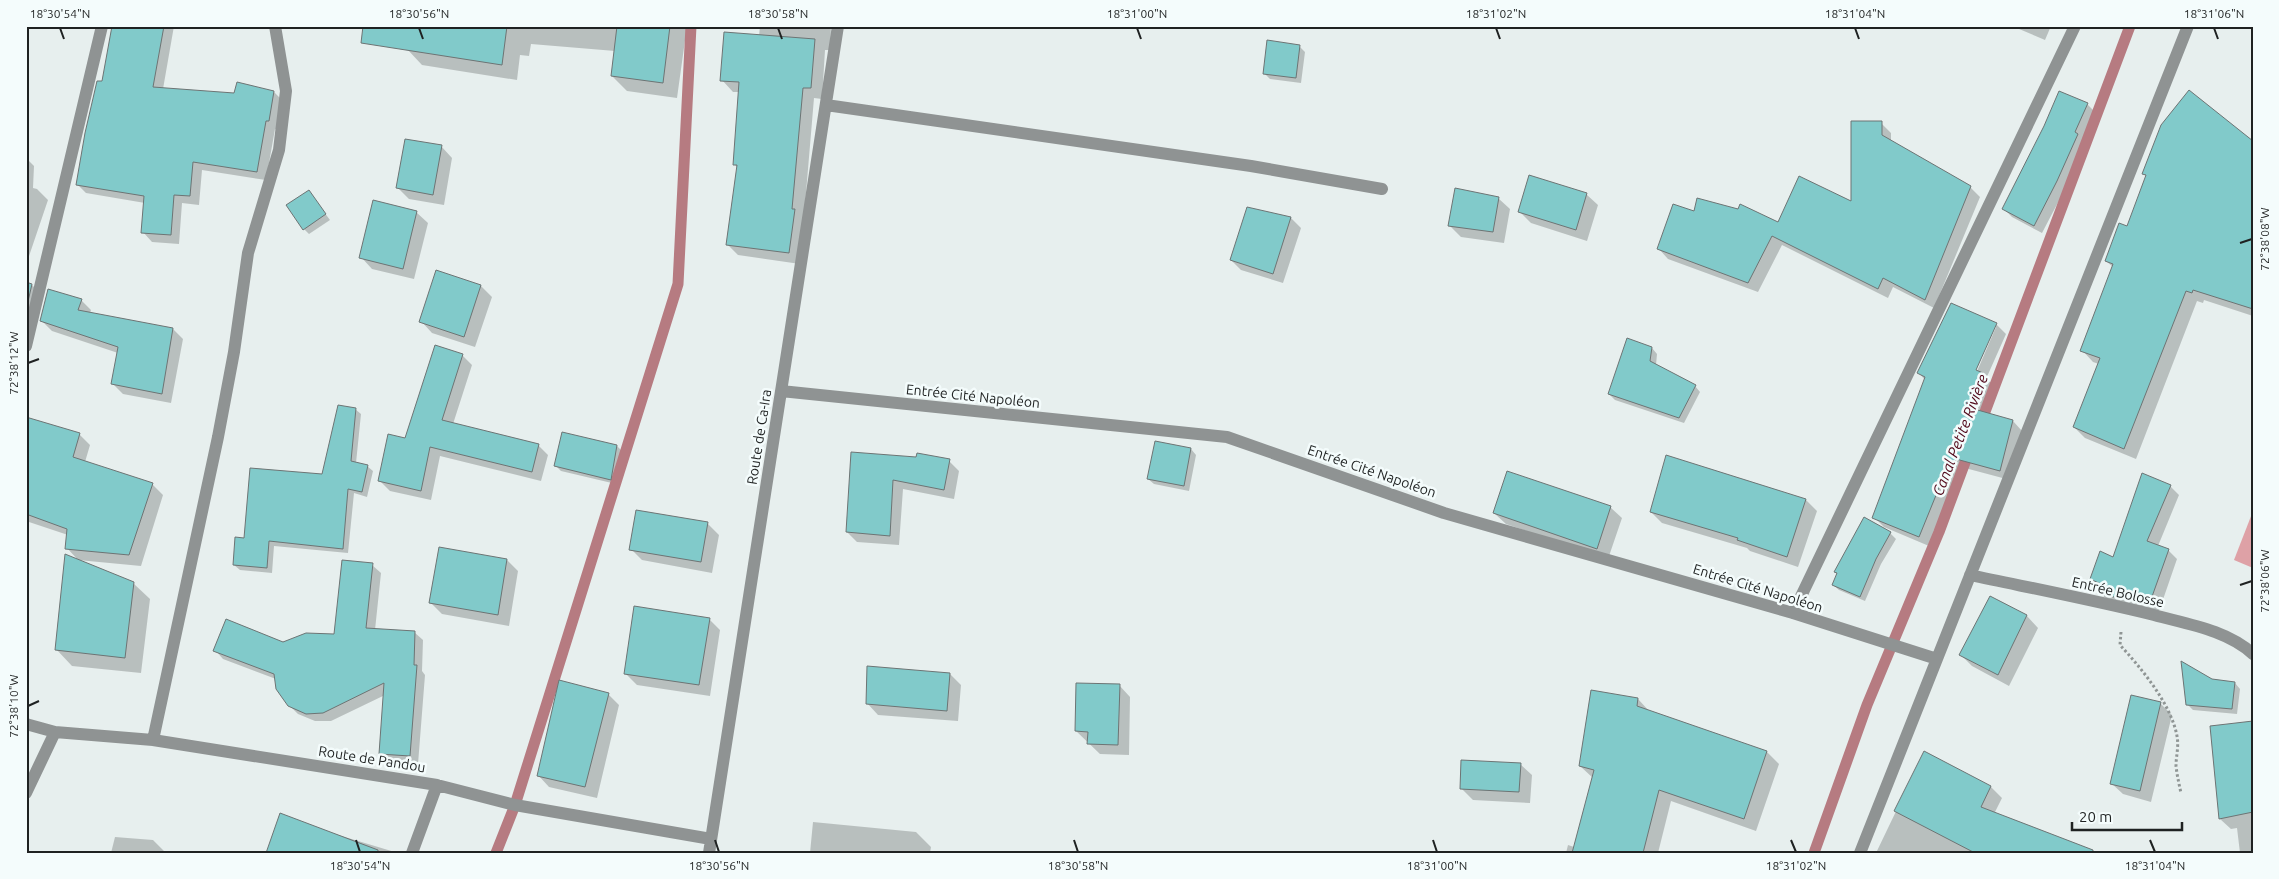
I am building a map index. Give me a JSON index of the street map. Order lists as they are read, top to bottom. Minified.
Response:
{"streets":{"street":["Entrée Cité Napoléon","Route de Ca-Ira","Entrée Bolosse","Route de Pandou"]},"crossings":[["Entrée Cité Napoléon","Route de Ca-Ira"],["Route de Ca-Ira","Route de Pandou"]],"water":["Canal Petite Rivière"],"scale_bar":"20 m","coordinates":["18°30'54\"N","18°30'56\"N","18°30'58\"N","18°31'00\"N","18°31'02\"N","18°31'04\"N","18°31'06\"N","72°38'08\"W","72°38'12\"W","72°38'06\"W","72°38'10\"W"]}
